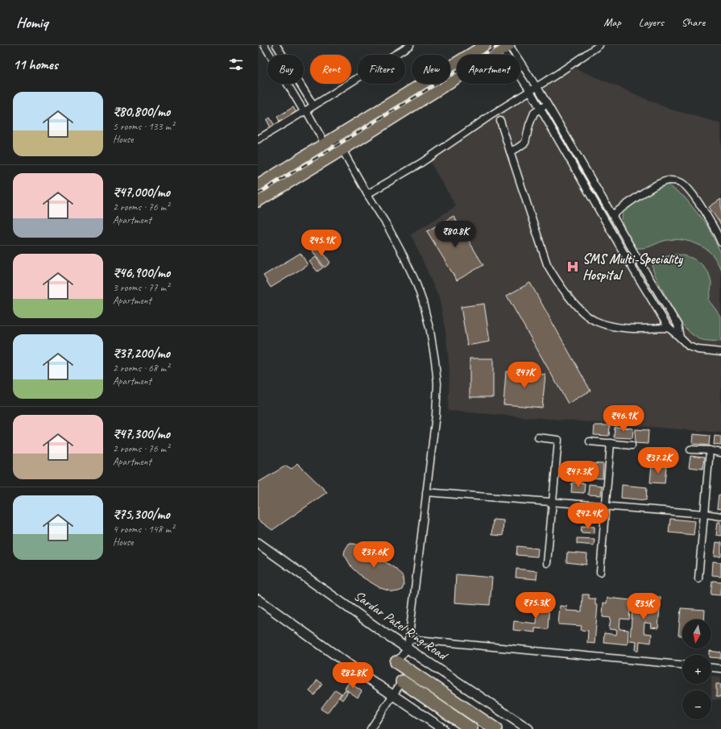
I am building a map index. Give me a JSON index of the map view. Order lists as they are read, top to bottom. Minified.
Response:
{"streets":{"street":["Sardar Patel Ring Road"]},"places":{"hospital":["SMS Multi-Speciality Hospital"]},"north":"bottom","page":{"header":"Homiq","nav":["Map","Layers","Share"],"heading":"11 homes","chip":["Buy","Rent","Filters","New","Apartment"],"list":[{"name":"₹80,800/mo","note":"5 rooms · 133 m² · House"},{"name":"₹47,000/mo","note":"2 rooms · 76 m² · Apartment"},{"name":"₹46,900/mo","note":"3 rooms · 77 m² · Apartment"},{"name":"₹37,200/mo","note":"2 rooms · 68 m² · Apartment"},{"name":"₹47,300/mo","note":"2 rooms · 76 m² · Apartment"},{"name":"₹75,300/mo","note":"4 rooms · 148 m² · House"}],"price":["₹80.8K","₹45.9K","₹47K","₹46.9K","₹37.2K","₹47.3K","₹42.4K","₹37.6K","₹75.3K","₹35K","₹82.8K"],"map_buttons":["+","−"]}}
